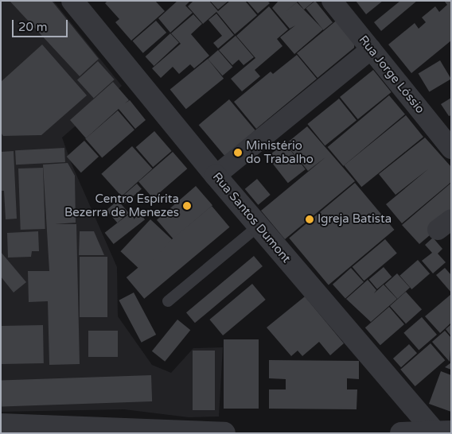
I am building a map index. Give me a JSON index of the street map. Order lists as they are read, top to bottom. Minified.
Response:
{"streets":{"street":["Rua Jorge Lóssio","Rua Santos Dumont"]},"places":["Ministério do Trabalho","Centro Espírita Bezerra de Menezes","Igreja Batista"],"scale_bar":"20 m"}
